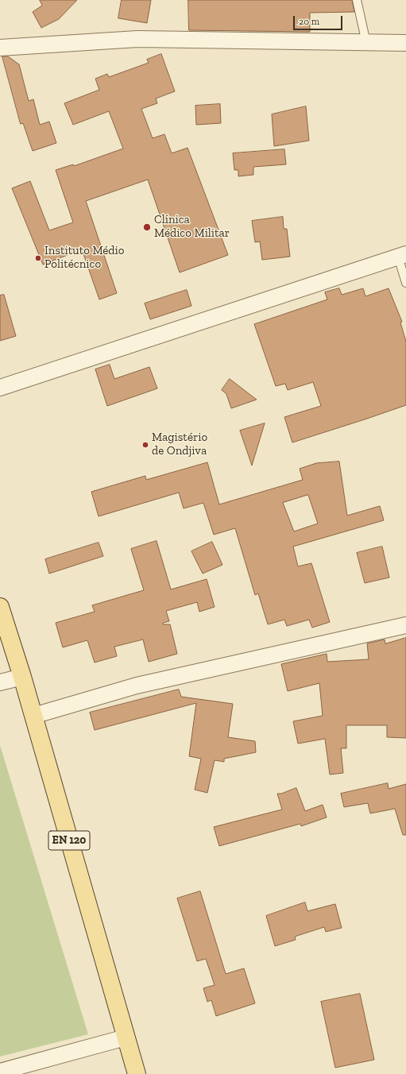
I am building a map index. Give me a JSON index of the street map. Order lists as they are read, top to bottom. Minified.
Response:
{"streets":{"main road":["EN 120"]},"places":["Clínica Médico Militar","Instituto Médio Politécnico","Magistério de Ondjiva"],"scale_bar":"20 m"}
